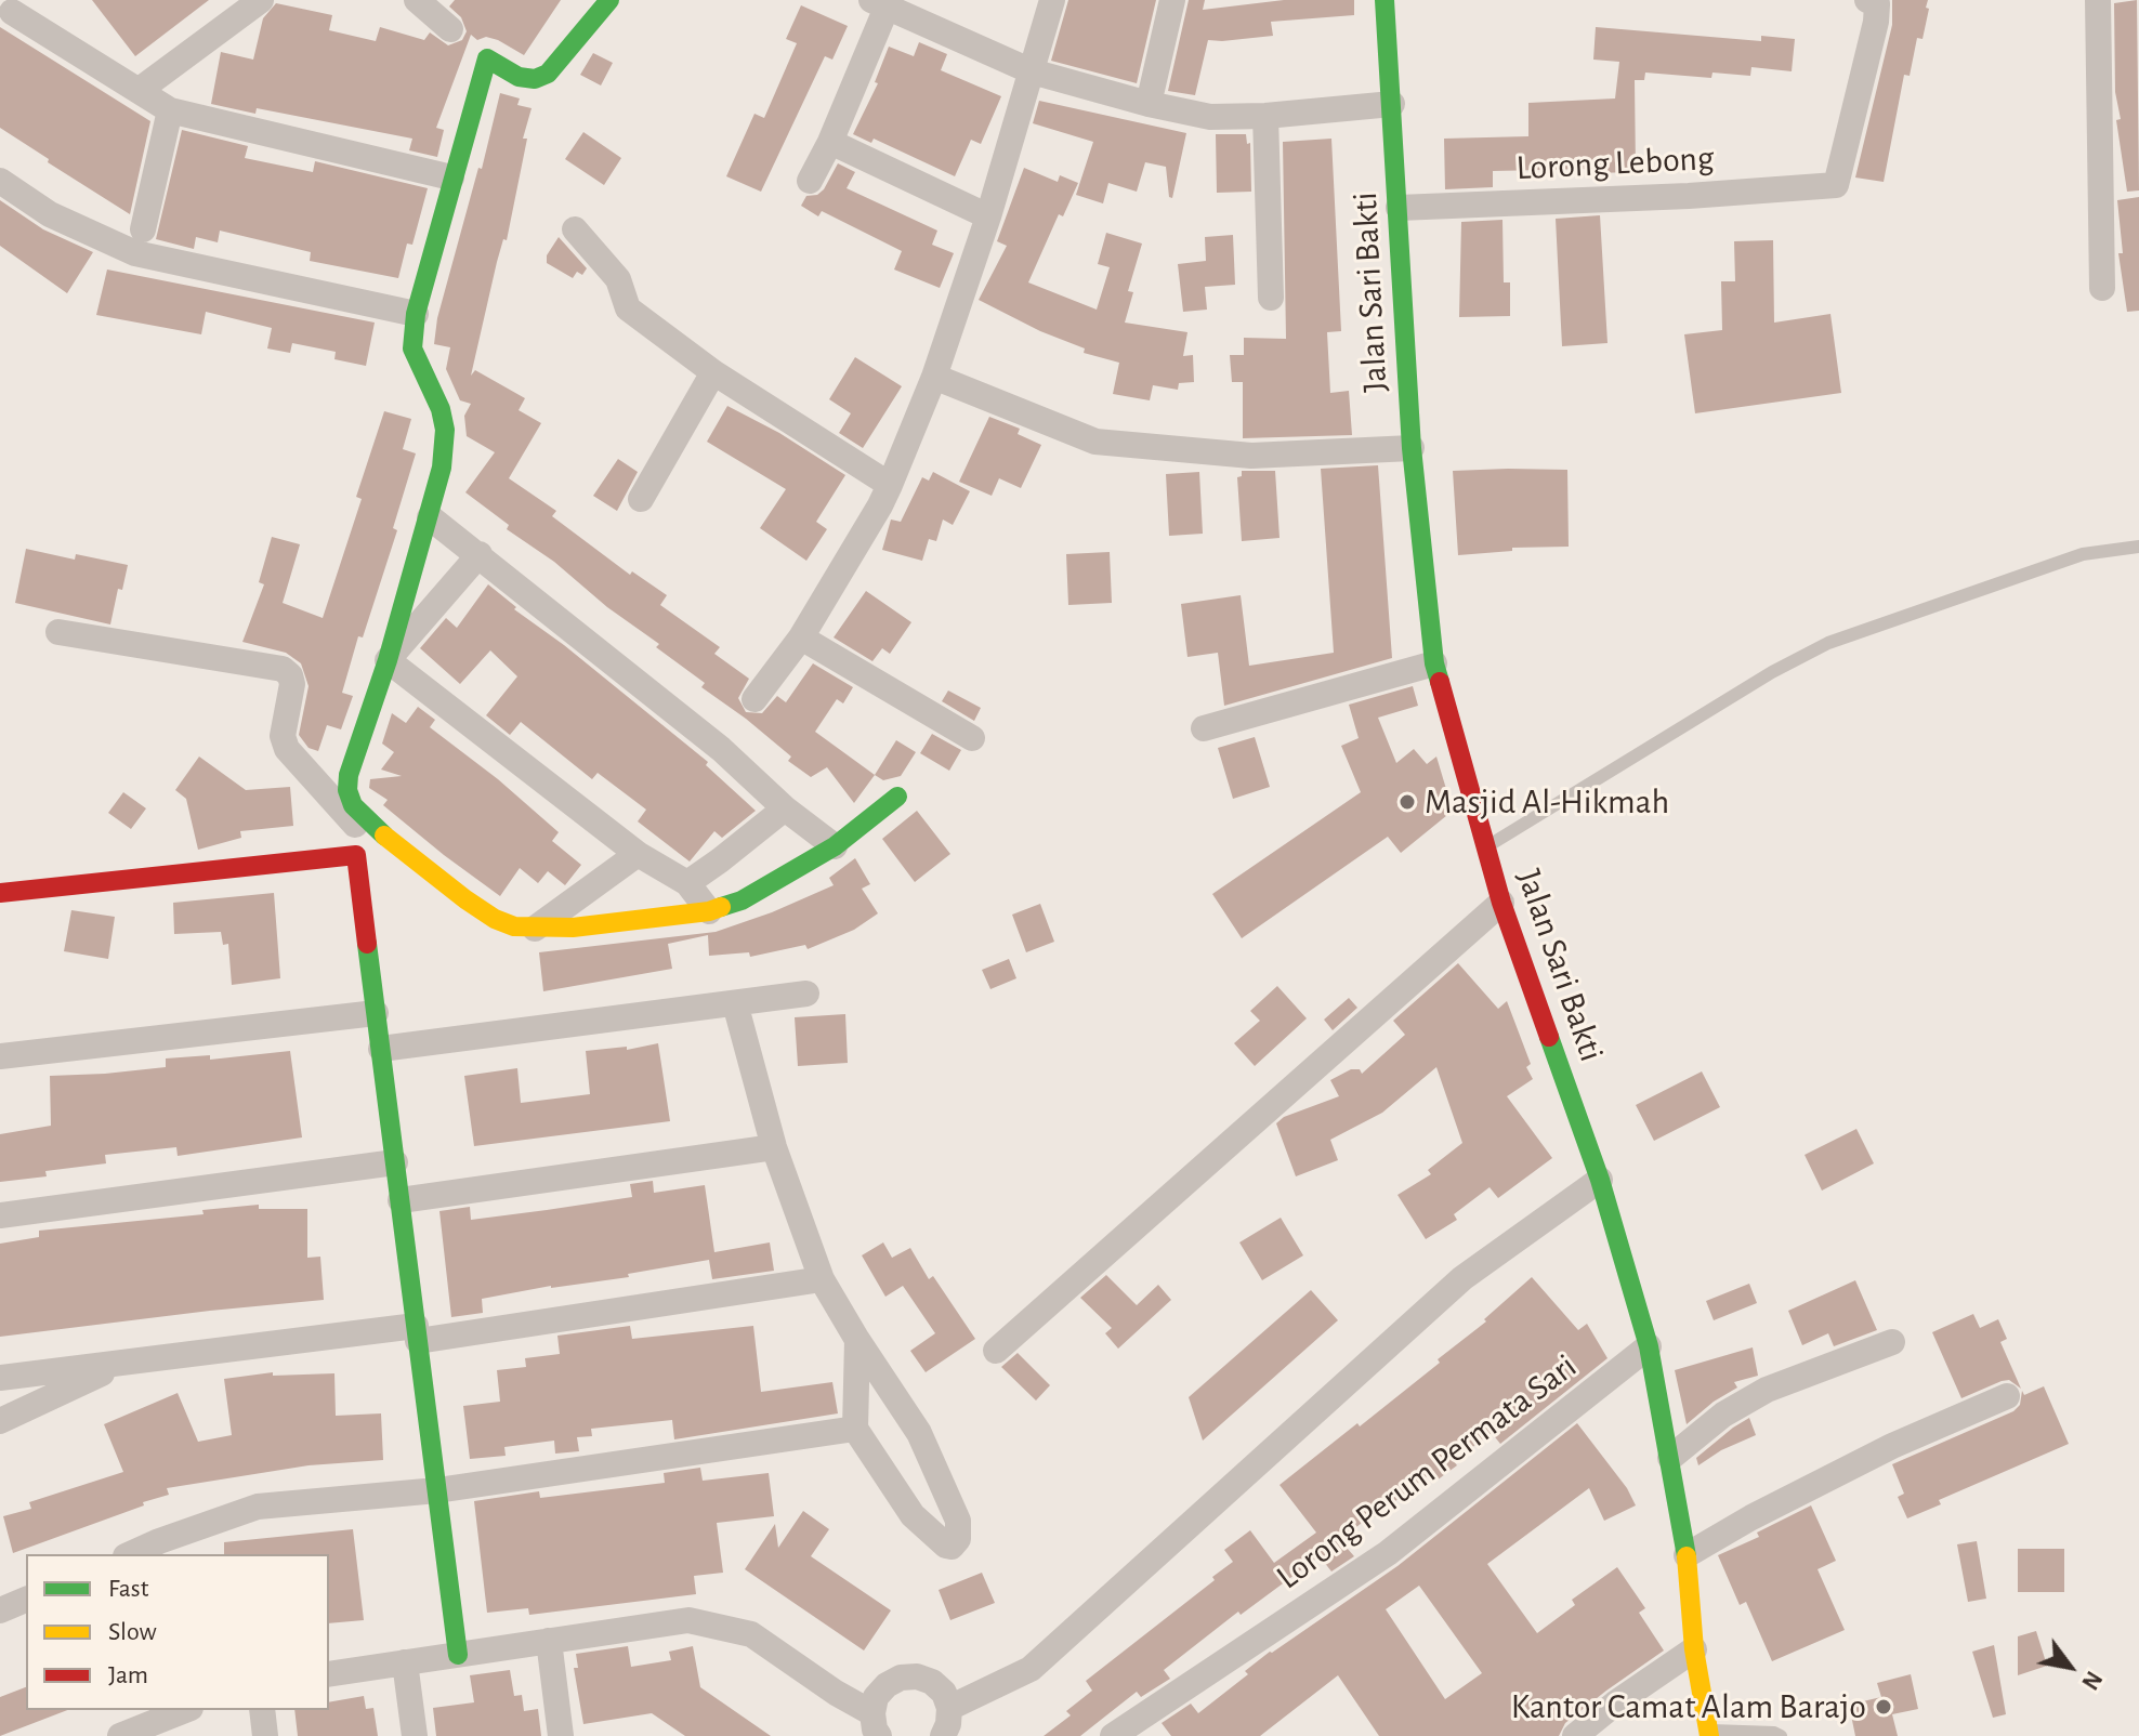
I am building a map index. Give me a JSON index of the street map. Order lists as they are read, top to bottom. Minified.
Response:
{"streets":{"street":["Lorong Lebong","Jalan Sari Bakti","Lorong Perum Permata Sari"]},"crossings":[["Lorong Lebong","Jalan Sari Bakti"],["Jalan Sari Bakti","Lorong Perum Permata Sari"]],"places":["Masjid Al-Hikmah","Kantor Camat Alam Barajo"],"legend":["Fast","Slow","Jam"],"north":"bottom right"}
